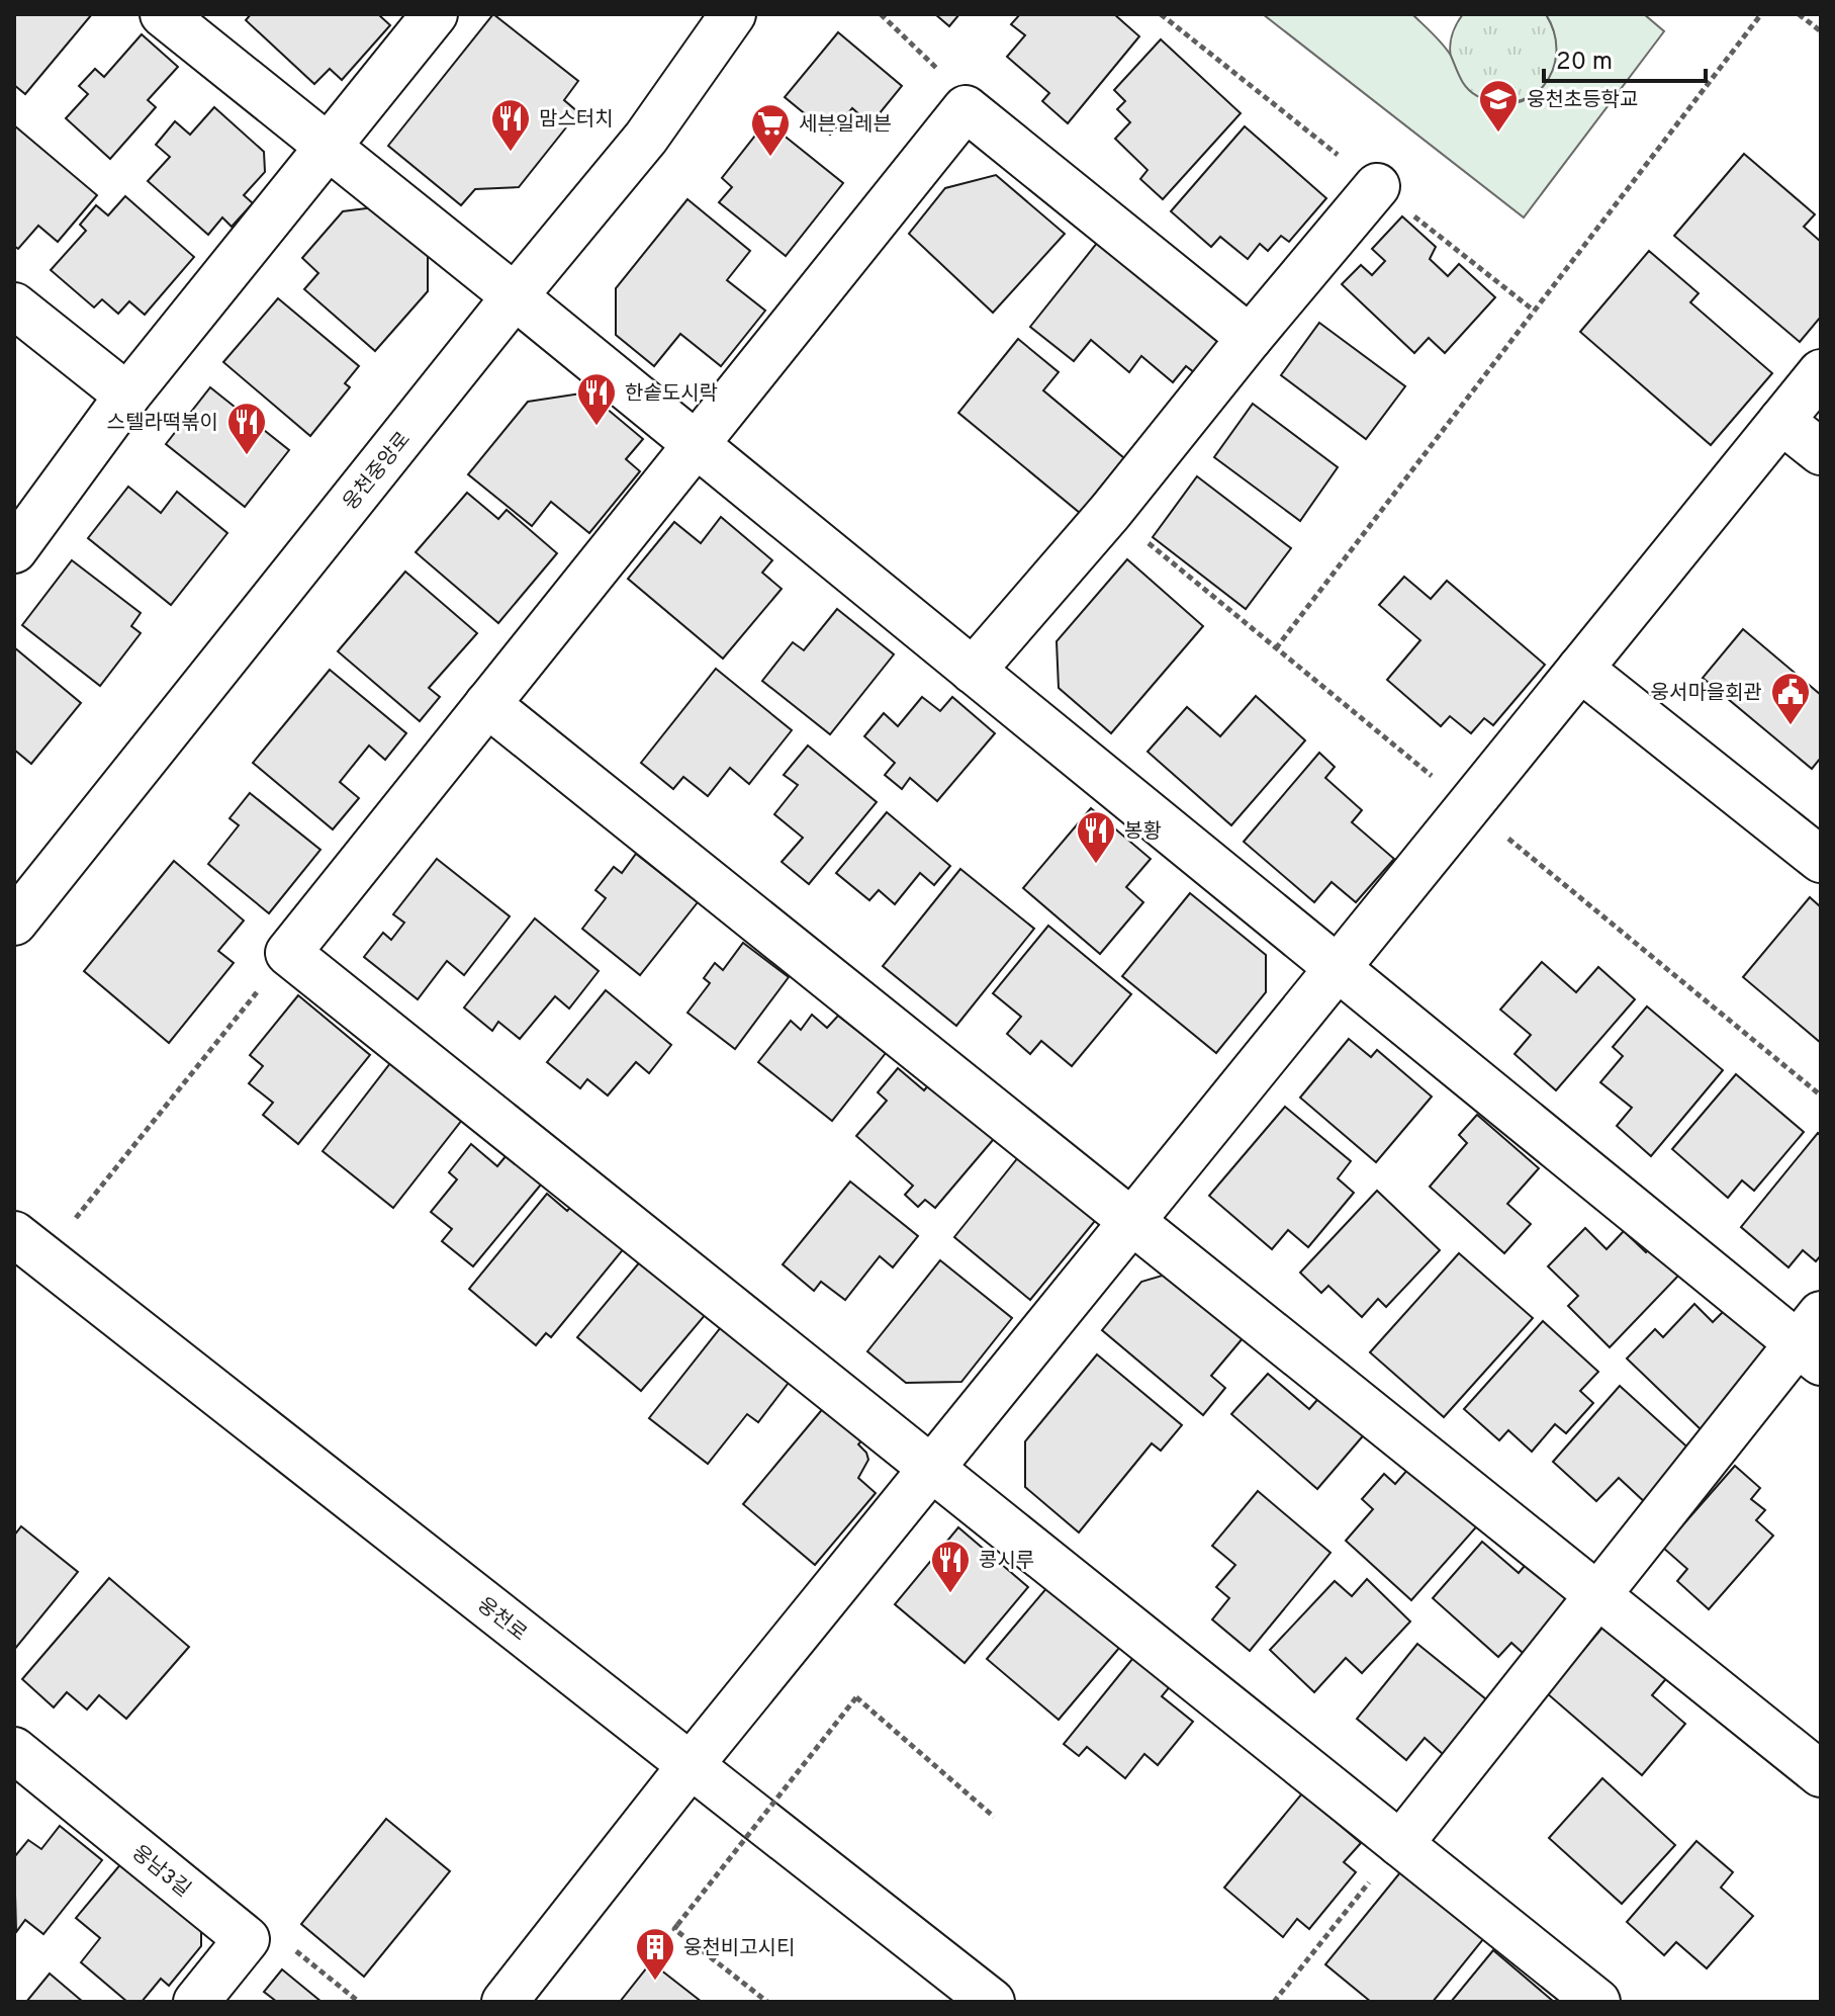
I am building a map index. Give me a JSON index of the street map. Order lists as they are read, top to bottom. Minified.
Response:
{"streets":{"street":["웅천중앙로","웅천로","웅남3길"]},"places":{"school or university":["웅천초등학교"],"restaurant":["맘스터치","한솥도시락","스텔라떡볶이","봉황","콩시루"],"supermarket":["세븐일레븐"],"public building":["웅서마을회관"],"building":["웅천비고시티"]},"scale_bar":"20 m"}
